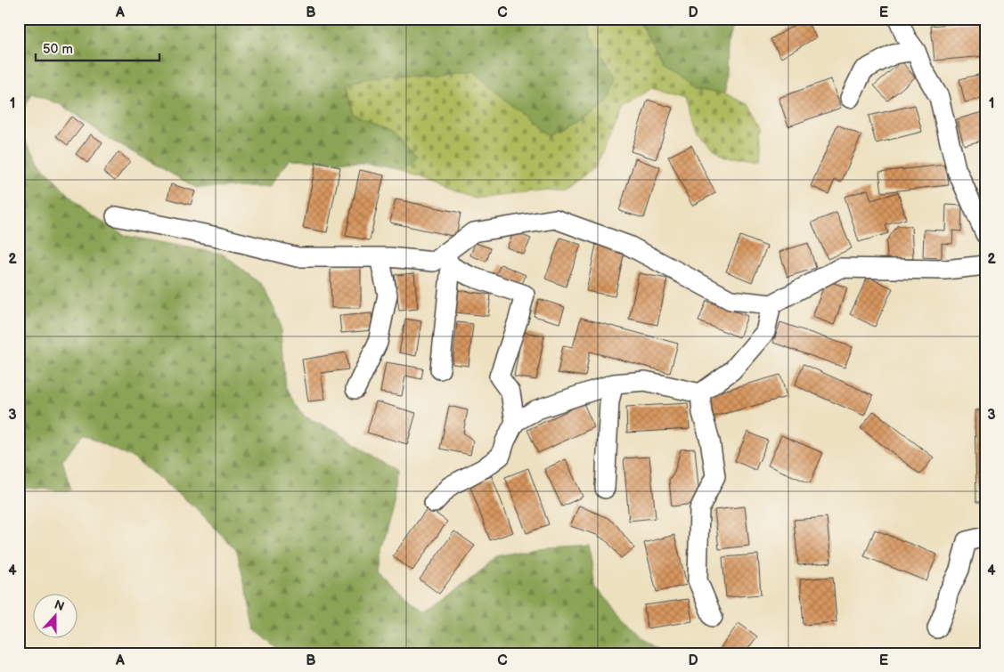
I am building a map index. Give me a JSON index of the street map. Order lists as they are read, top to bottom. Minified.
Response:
{"scale_bar":"50 m","north":"top","grid":{"columns":["A","B","C","D","E"],"rows":["1","2","3","4"]}}
